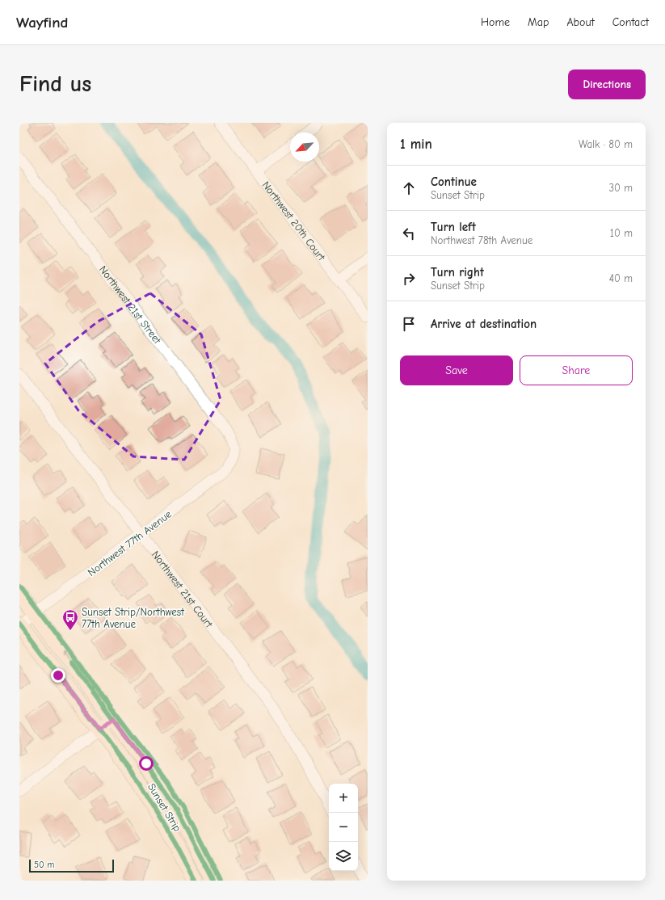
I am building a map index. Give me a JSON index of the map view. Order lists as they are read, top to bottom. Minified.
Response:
{"streets":{"street":["Northwest 20th Court","Northwest 21st Street","Northwest 77th Avenue","Northwest 21st Court","Sunset Strip"]},"crossings":[["Northwest 21st Street","Northwest 77th Avenue"],["Northwest 77th Avenue","Northwest 21st Court"],["Northwest 77th Avenue","Sunset Strip"]],"places":{"bus stop":["Sunset Strip/Northwest 77th Avenue"]},"scale_bar":"50 m","north":"bottom left","page":{"header":"Wayfind","nav":["Home","Map","About","Contact"],"buttons":["Directions",["Save","Share"]],"title":"Find us","heading":["1 min","Walk · 80 m"],"list":[["Continue","Sunset Strip","30 m"],["Turn left","Northwest 78th Avenue","10 m"],["Turn right","Sunset Strip","40 m"],"Arrive at destination"],"map_buttons":["+","−"],"scale":"50 m"}}
